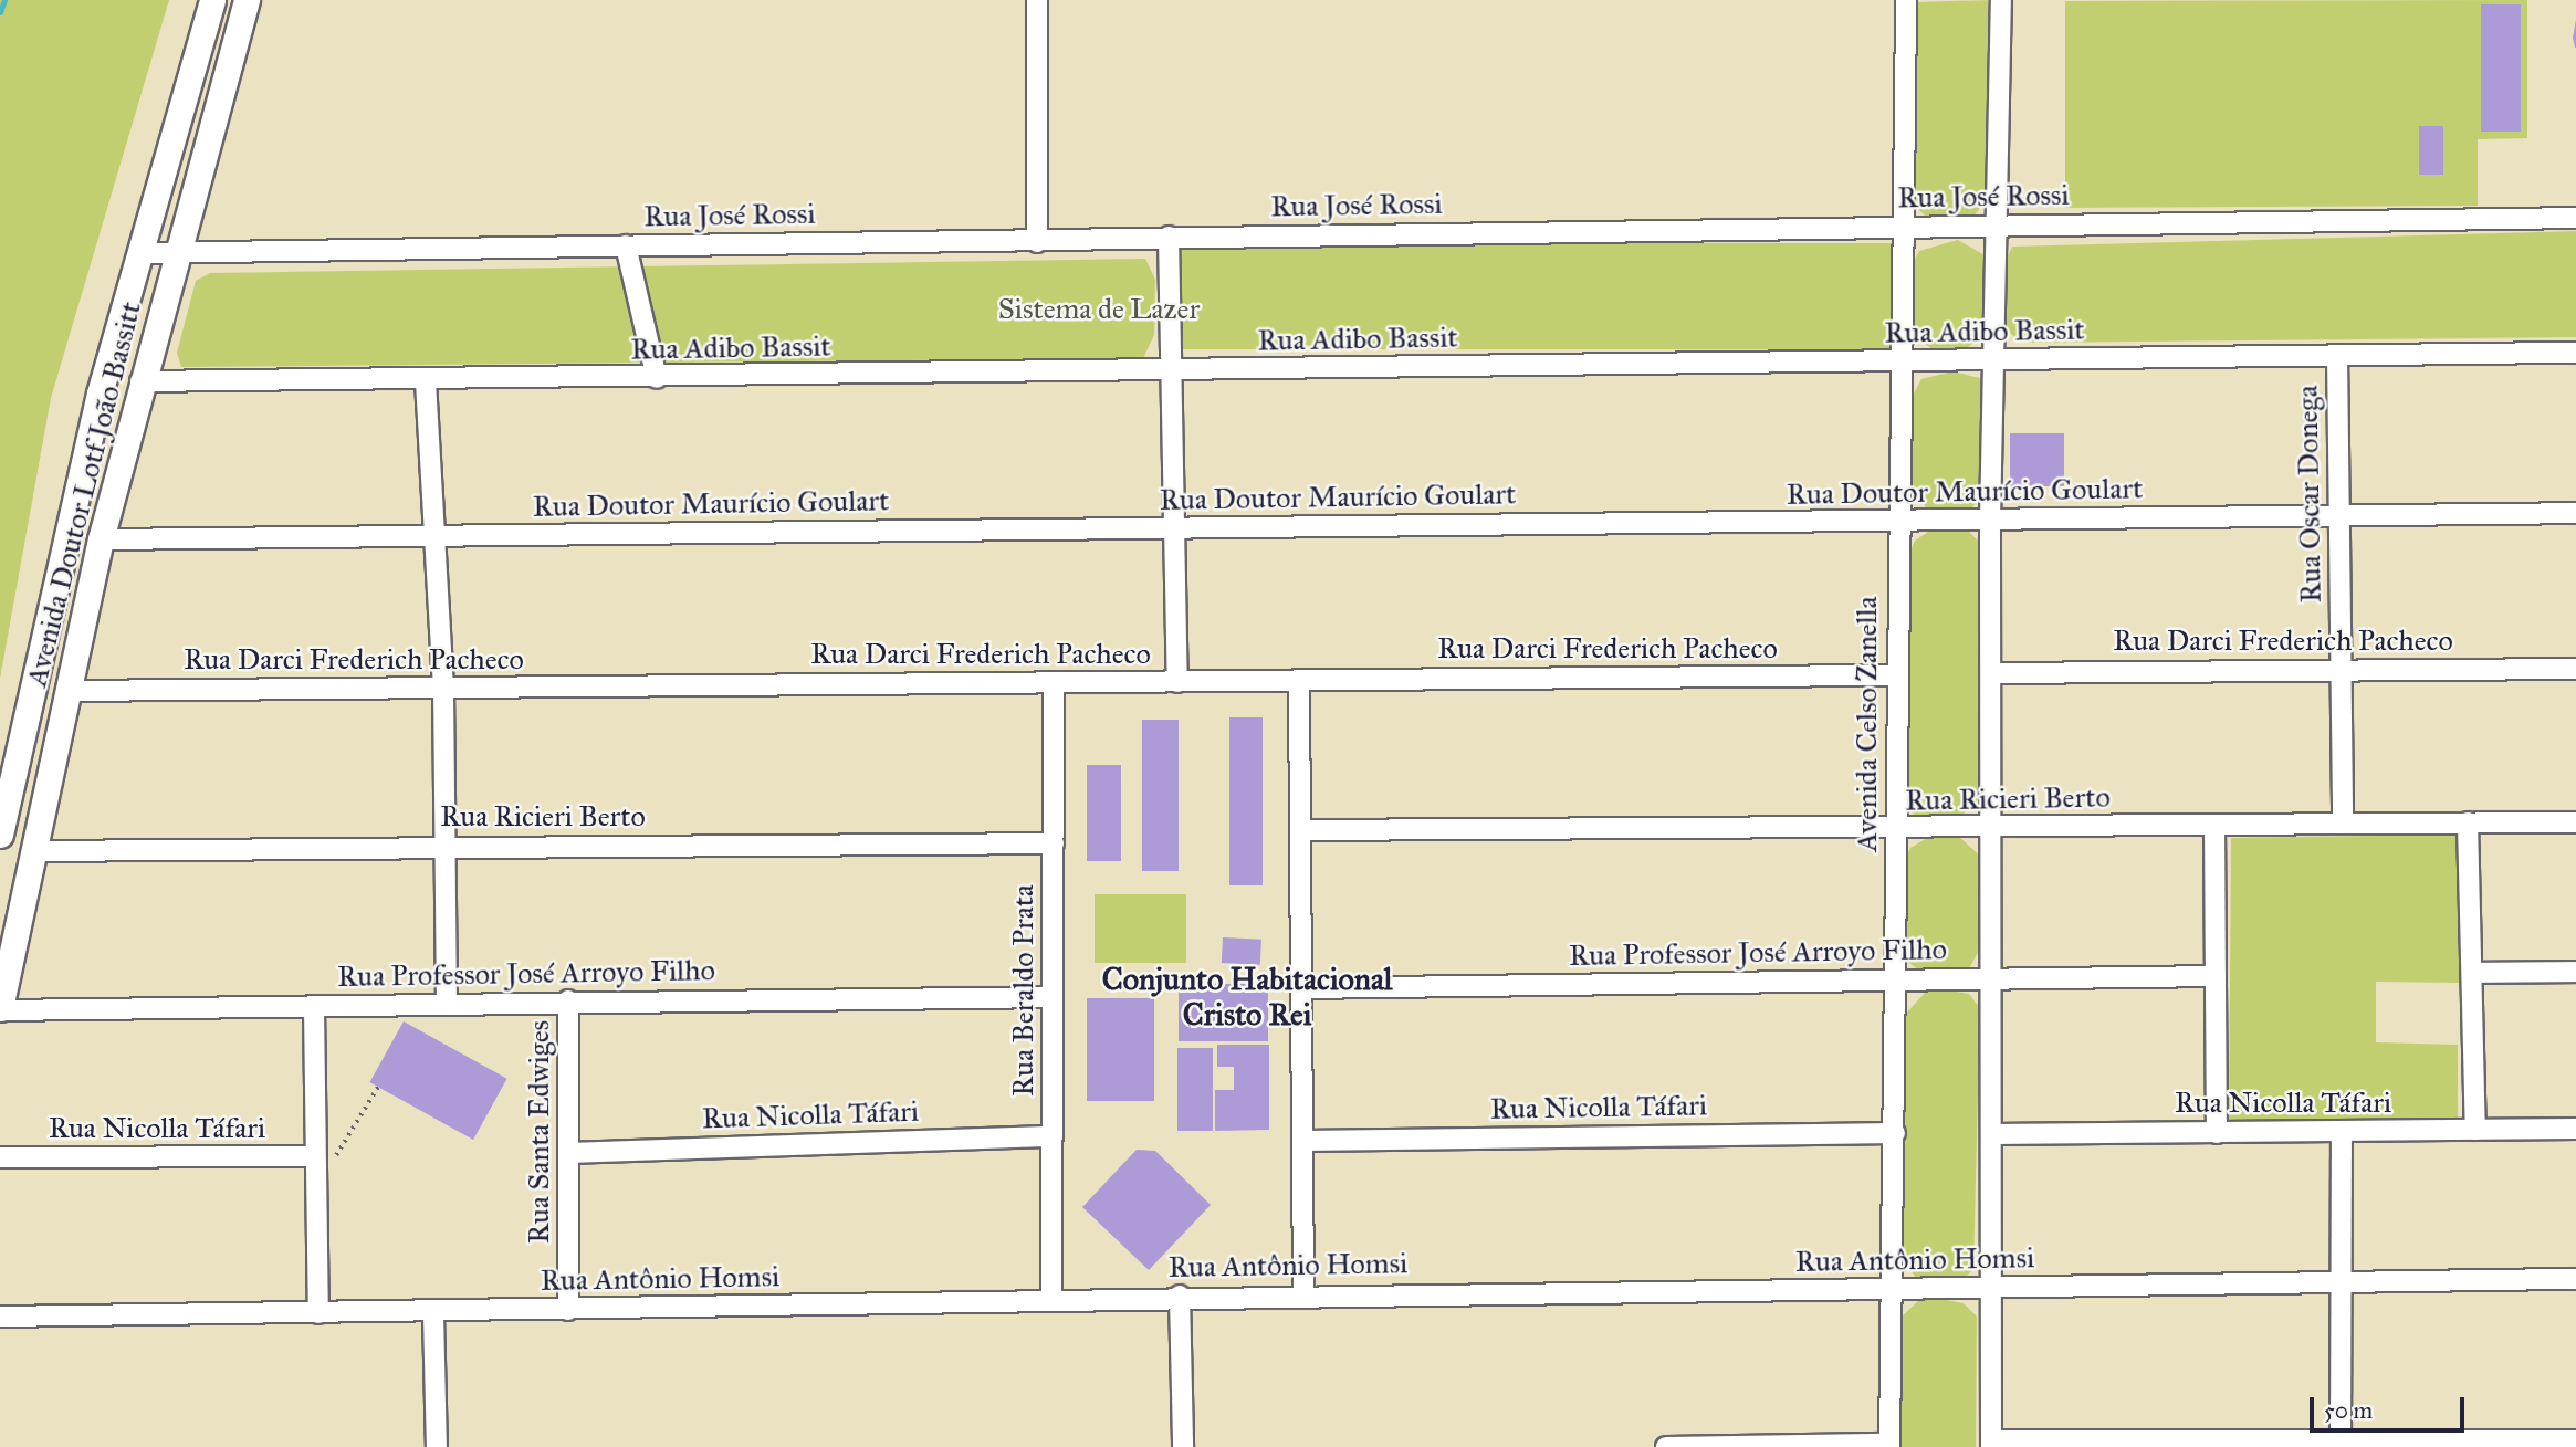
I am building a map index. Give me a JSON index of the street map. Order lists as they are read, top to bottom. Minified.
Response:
{"streets":{"main road":["Avenida Doutor Lotf João Bassitt"],"street":["Rua José Rossi","Rua Adibo Bassit","Rua Doutor Maurício Goulart","Rua Oscar Donega","Rua Darci Frederich Pacheco","Avenida Celso Zanella","Rua Ricieri Berto","Rua Professor José Arroyo Filho","Rua Beraldo Prata","Rua Nicolla Táfari","Rua Santa Edwiges","Rua Antônio Homsi"]},"crossings":[["Rua José Rossi","Avenida Doutor Lotf João Bassitt"],["Rua José Rossi","Avenida Celso Zanella"],["Rua Adibo Bassit","Avenida Doutor Lotf João Bassitt"],["Rua Adibo Bassit","Rua Oscar Donega"],["Rua Adibo Bassit","Avenida Celso Zanella"],["Rua Doutor Maurício Goulart","Avenida Doutor Lotf João Bassitt"],["Rua Doutor Maurício Goulart","Rua Oscar Donega"],["Rua Doutor Maurício Goulart","Avenida Celso Zanella"],["Avenida Doutor Lotf João Bassitt","Rua Darci Frederich Pacheco"],["Avenida Doutor Lotf João Bassitt","Rua Ricieri Berto"],["Avenida Doutor Lotf João Bassitt","Rua Professor José Arroyo Filho"],["Rua Oscar Donega","Rua Darci Frederich Pacheco"],["Rua Oscar Donega","Rua Ricieri Berto"],["Rua Darci Frederich Pacheco","Avenida Celso Zanella"],["Rua Darci Frederich Pacheco","Rua Beraldo Prata"],["Avenida Celso Zanella","Rua Ricieri Berto"],["Avenida Celso Zanella","Rua Professor José Arroyo Filho"],["Avenida Celso Zanella","Rua Nicolla Táfari"],["Avenida Celso Zanella","Rua Antônio Homsi"],["Rua Ricieri Berto","Rua Beraldo Prata"],["Rua Professor José Arroyo Filho","Rua Beraldo Prata"],["Rua Professor José Arroyo Filho","Rua Santa Edwiges"],["Rua Beraldo Prata","Rua Nicolla Táfari"],["Rua Beraldo Prata","Rua Antônio Homsi"],["Rua Nicolla Táfari","Rua Santa Edwiges"],["Rua Santa Edwiges","Rua Antônio Homsi"]],"districts":["Conjunto Habitacional Cristo Rei"],"parks":["Sistema de Lazer"],"scale_bar":"50 m"}
